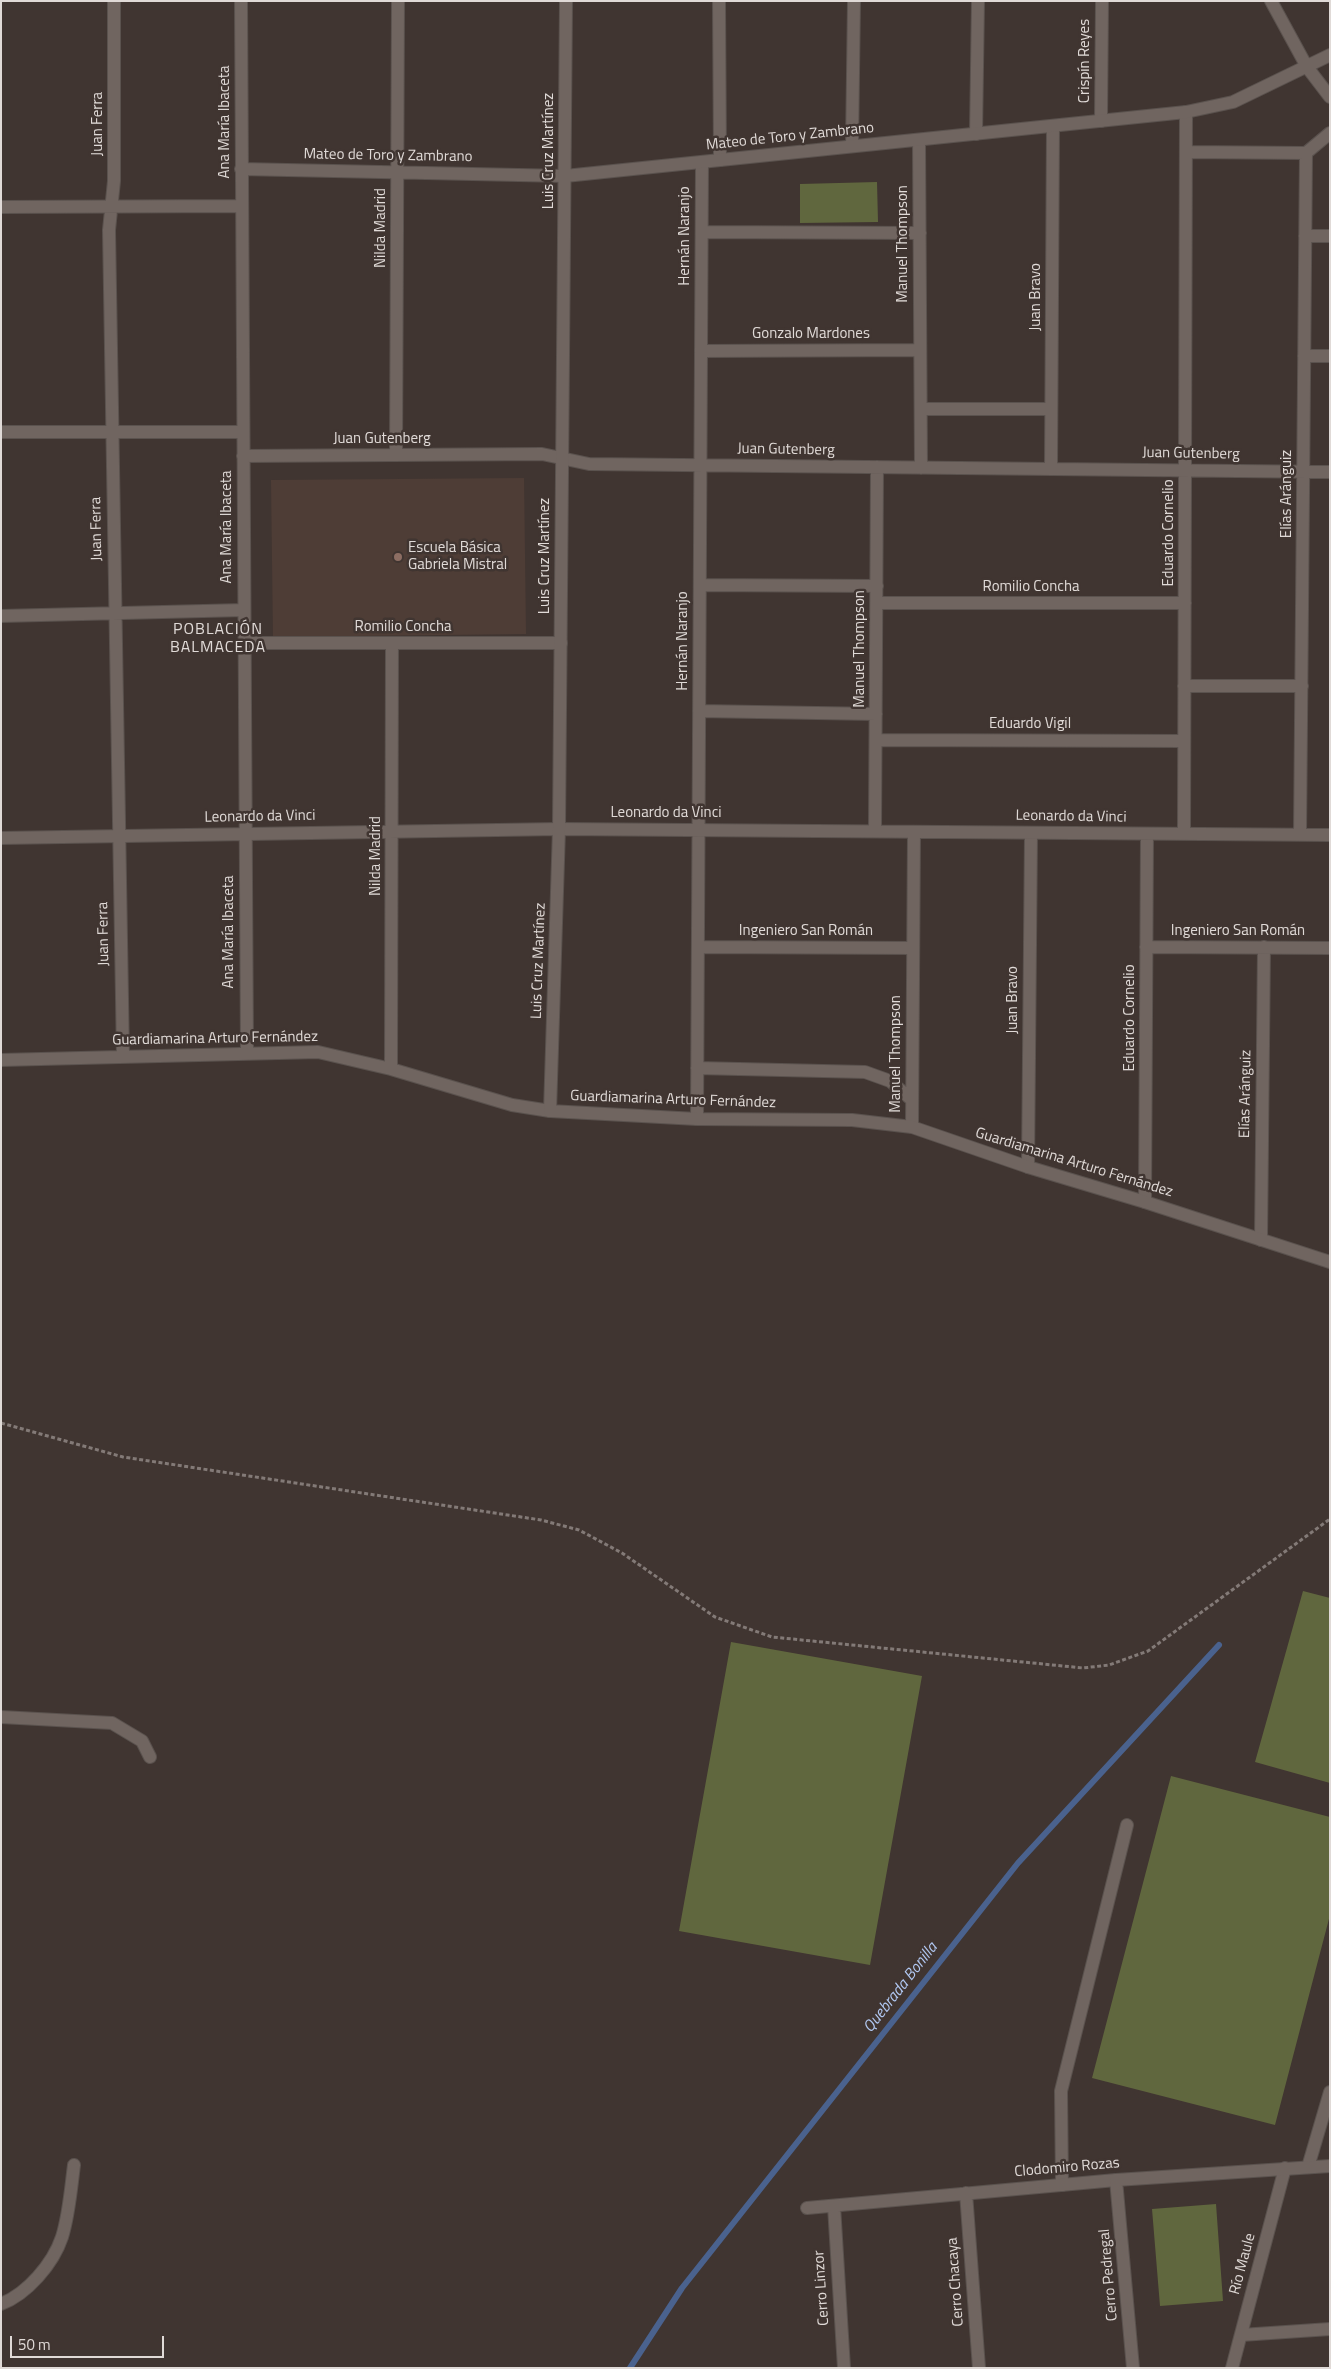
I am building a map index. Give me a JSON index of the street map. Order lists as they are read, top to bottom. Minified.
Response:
{"streets":{"street":["Crispín Reyes","Ana María Ibaceta","Juan Ferra","Mateo de Toro y Zambrano","Luis Cruz Martínez","Nilda Madrid","Hernán Naranjo","Manuel Thompson","Juan Bravo","Gonzalo Mardones","Juan Gutenberg","Elías Aránguiz","Eduardo Cornelio","Romilio Concha","Eduardo Vigil","Leonardo da Vinci","Ingeniero San Román","Guardiamarina Arturo Fernández","Clodomiro Rozas","Río Maule","Cerro Pedregal","Cerro Chacaya","Cerro Linzor"]},"crossings":[["Crispín Reyes","Mateo de Toro y Zambrano"],["Ana María Ibaceta","Mateo de Toro y Zambrano"],["Ana María Ibaceta","Juan Gutenberg"],["Ana María Ibaceta","Romilio Concha"],["Ana María Ibaceta","Leonardo da Vinci"],["Ana María Ibaceta","Guardiamarina Arturo Fernández"],["Juan Ferra","Leonardo da Vinci"],["Juan Ferra","Guardiamarina Arturo Fernández"],["Mateo de Toro y Zambrano","Luis Cruz Martínez"],["Mateo de Toro y Zambrano","Nilda Madrid"],["Mateo de Toro y Zambrano","Hernán Naranjo"],["Mateo de Toro y Zambrano","Manuel Thompson"],["Mateo de Toro y Zambrano","Juan Bravo"],["Mateo de Toro y Zambrano","Eduardo Cornelio"],["Luis Cruz Martínez","Juan Gutenberg"],["Luis Cruz Martínez","Romilio Concha"],["Luis Cruz Martínez","Leonardo da Vinci"],["Luis Cruz Martínez","Guardiamarina Arturo Fernández"],["Nilda Madrid","Juan Gutenberg"],["Nilda Madrid","Romilio Concha"],["Nilda Madrid","Leonardo da Vinci"],["Nilda Madrid","Guardiamarina Arturo Fernández"],["Hernán Naranjo","Gonzalo Mardones"],["Hernán Naranjo","Juan Gutenberg"],["Hernán Naranjo","Leonardo da Vinci"],["Hernán Naranjo","Ingeniero San Román"],["Hernán Naranjo","Guardiamarina Arturo Fernández"],["Manuel Thompson","Gonzalo Mardones"],["Manuel Thompson","Juan Gutenberg"],["Manuel Thompson","Romilio Concha"],["Manuel Thompson","Eduardo Vigil"],["Manuel Thompson","Leonardo da Vinci"],["Manuel Thompson","Ingeniero San Román"],["Manuel Thompson","Guardiamarina Arturo Fernández"],["Juan Bravo","Juan Gutenberg"],["Juan Bravo","Leonardo da Vinci"],["Juan Bravo","Guardiamarina Arturo Fernández"],["Juan Gutenberg","Elías Aránguiz"],["Juan Gutenberg","Eduardo Cornelio"],["Elías Aránguiz","Leonardo da Vinci"],["Elías Aránguiz","Ingeniero San Román"],["Elías Aránguiz","Guardiamarina Arturo Fernández"],["Eduardo Cornelio","Romilio Concha"],["Eduardo Cornelio","Eduardo Vigil"],["Eduardo Cornelio","Leonardo da Vinci"],["Eduardo Cornelio","Ingeniero San Román"],["Eduardo Cornelio","Guardiamarina Arturo Fernández"],["Clodomiro Rozas","Río Maule"],["Clodomiro Rozas","Cerro Pedregal"],["Clodomiro Rozas","Cerro Chacaya"],["Clodomiro Rozas","Cerro Linzor"]],"districts":["POBLACIÓN BALMACEDA"],"water":["Quebrada Bonilla"],"places":["Escuela Básica Gabriela Mistral"],"scale_bar":"50 m"}
